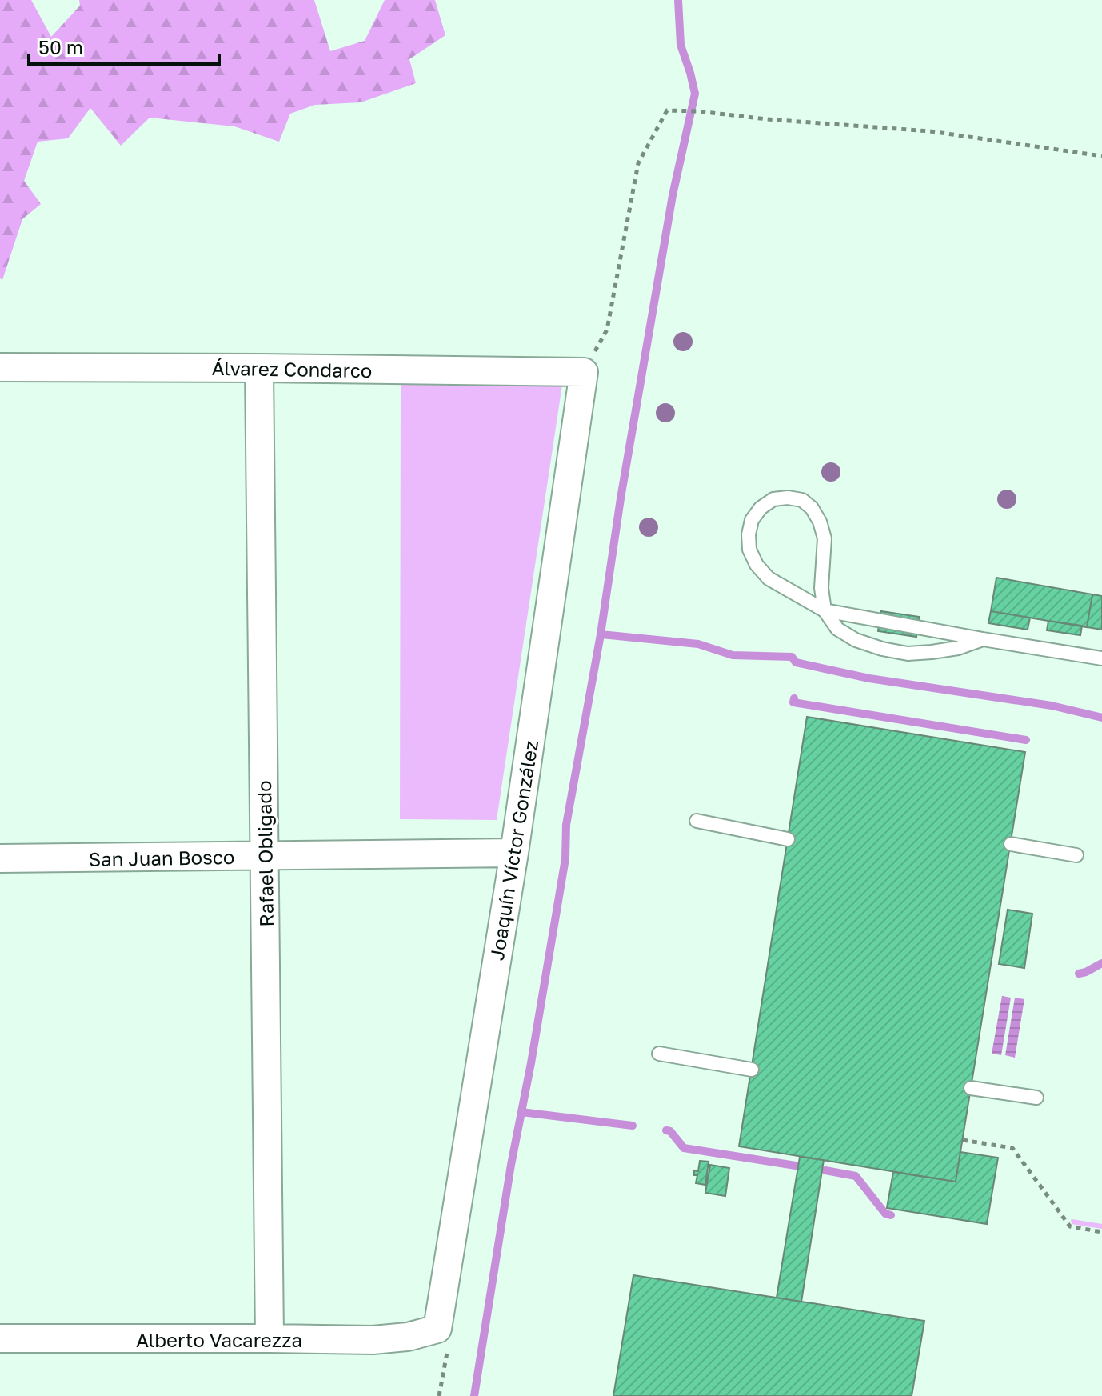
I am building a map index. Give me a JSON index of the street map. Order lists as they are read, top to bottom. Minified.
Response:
{"streets":{"street":["Álvarez Condarco","Joaquín Víctor González","Rafael Obligado","San Juan Bosco","Alberto Vacarezza"]},"crossings":[["Álvarez Condarco","Joaquín Víctor González"],["Álvarez Condarco","Rafael Obligado"],["Joaquín Víctor González","San Juan Bosco"],["Joaquín Víctor González","Alberto Vacarezza"],["Rafael Obligado","San Juan Bosco"],["Rafael Obligado","Alberto Vacarezza"]],"scale_bar":"50 m"}
